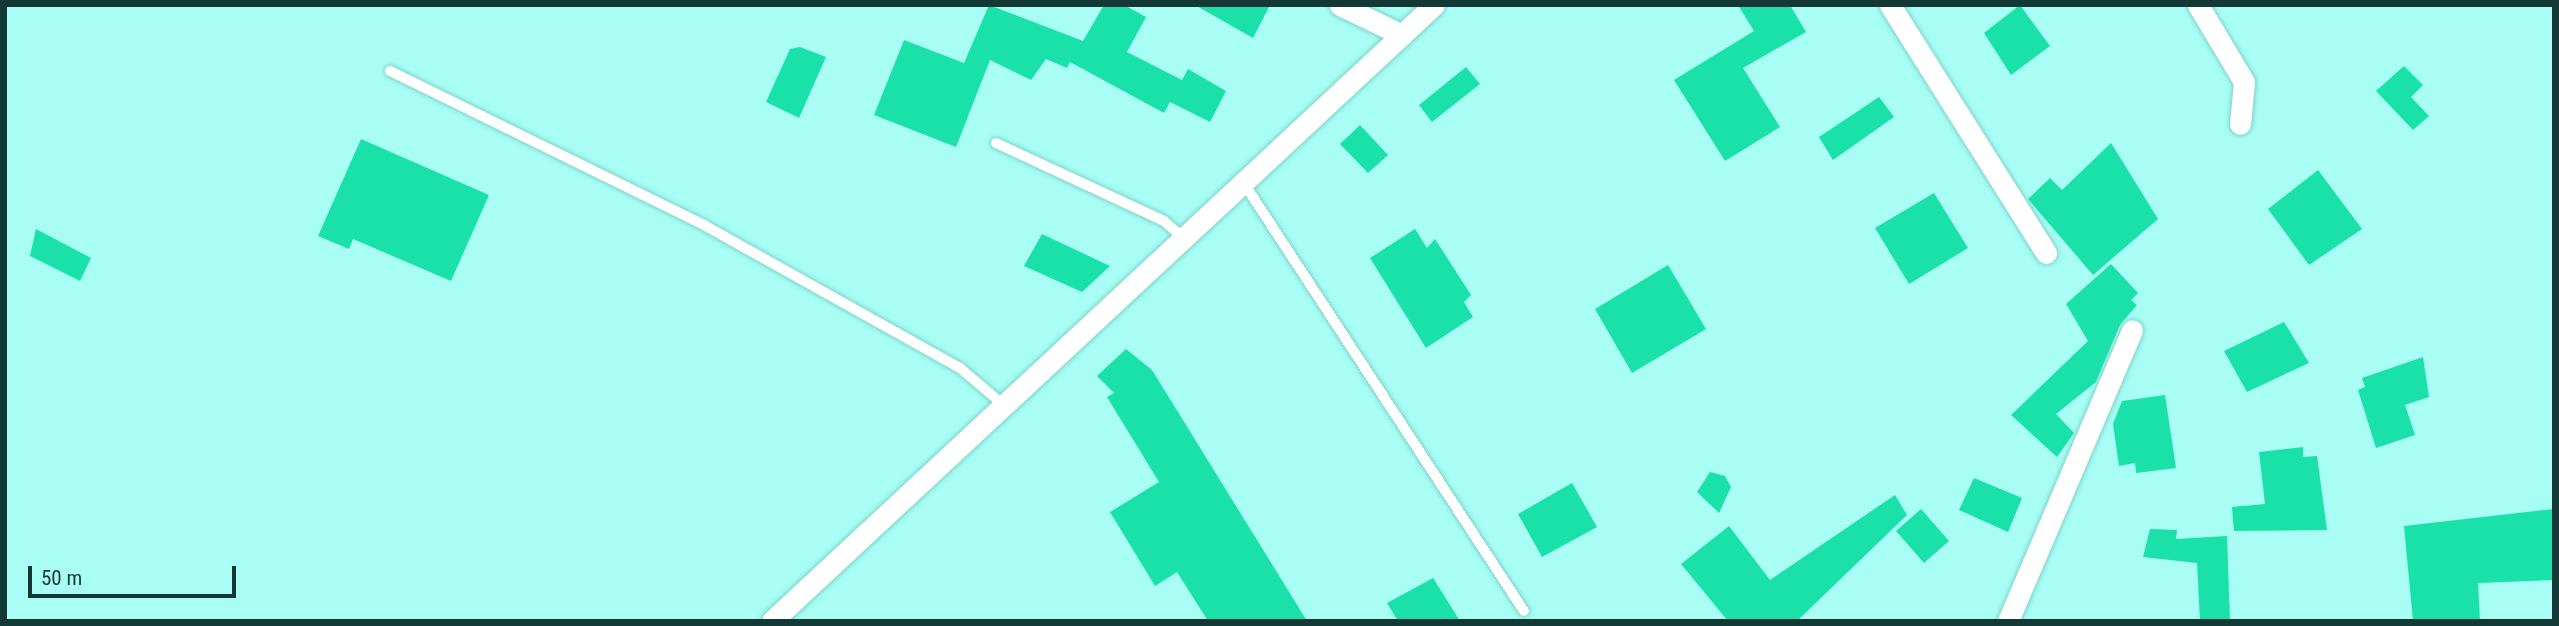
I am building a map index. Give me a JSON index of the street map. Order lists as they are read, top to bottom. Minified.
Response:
{"scale_bar":"50 m"}
